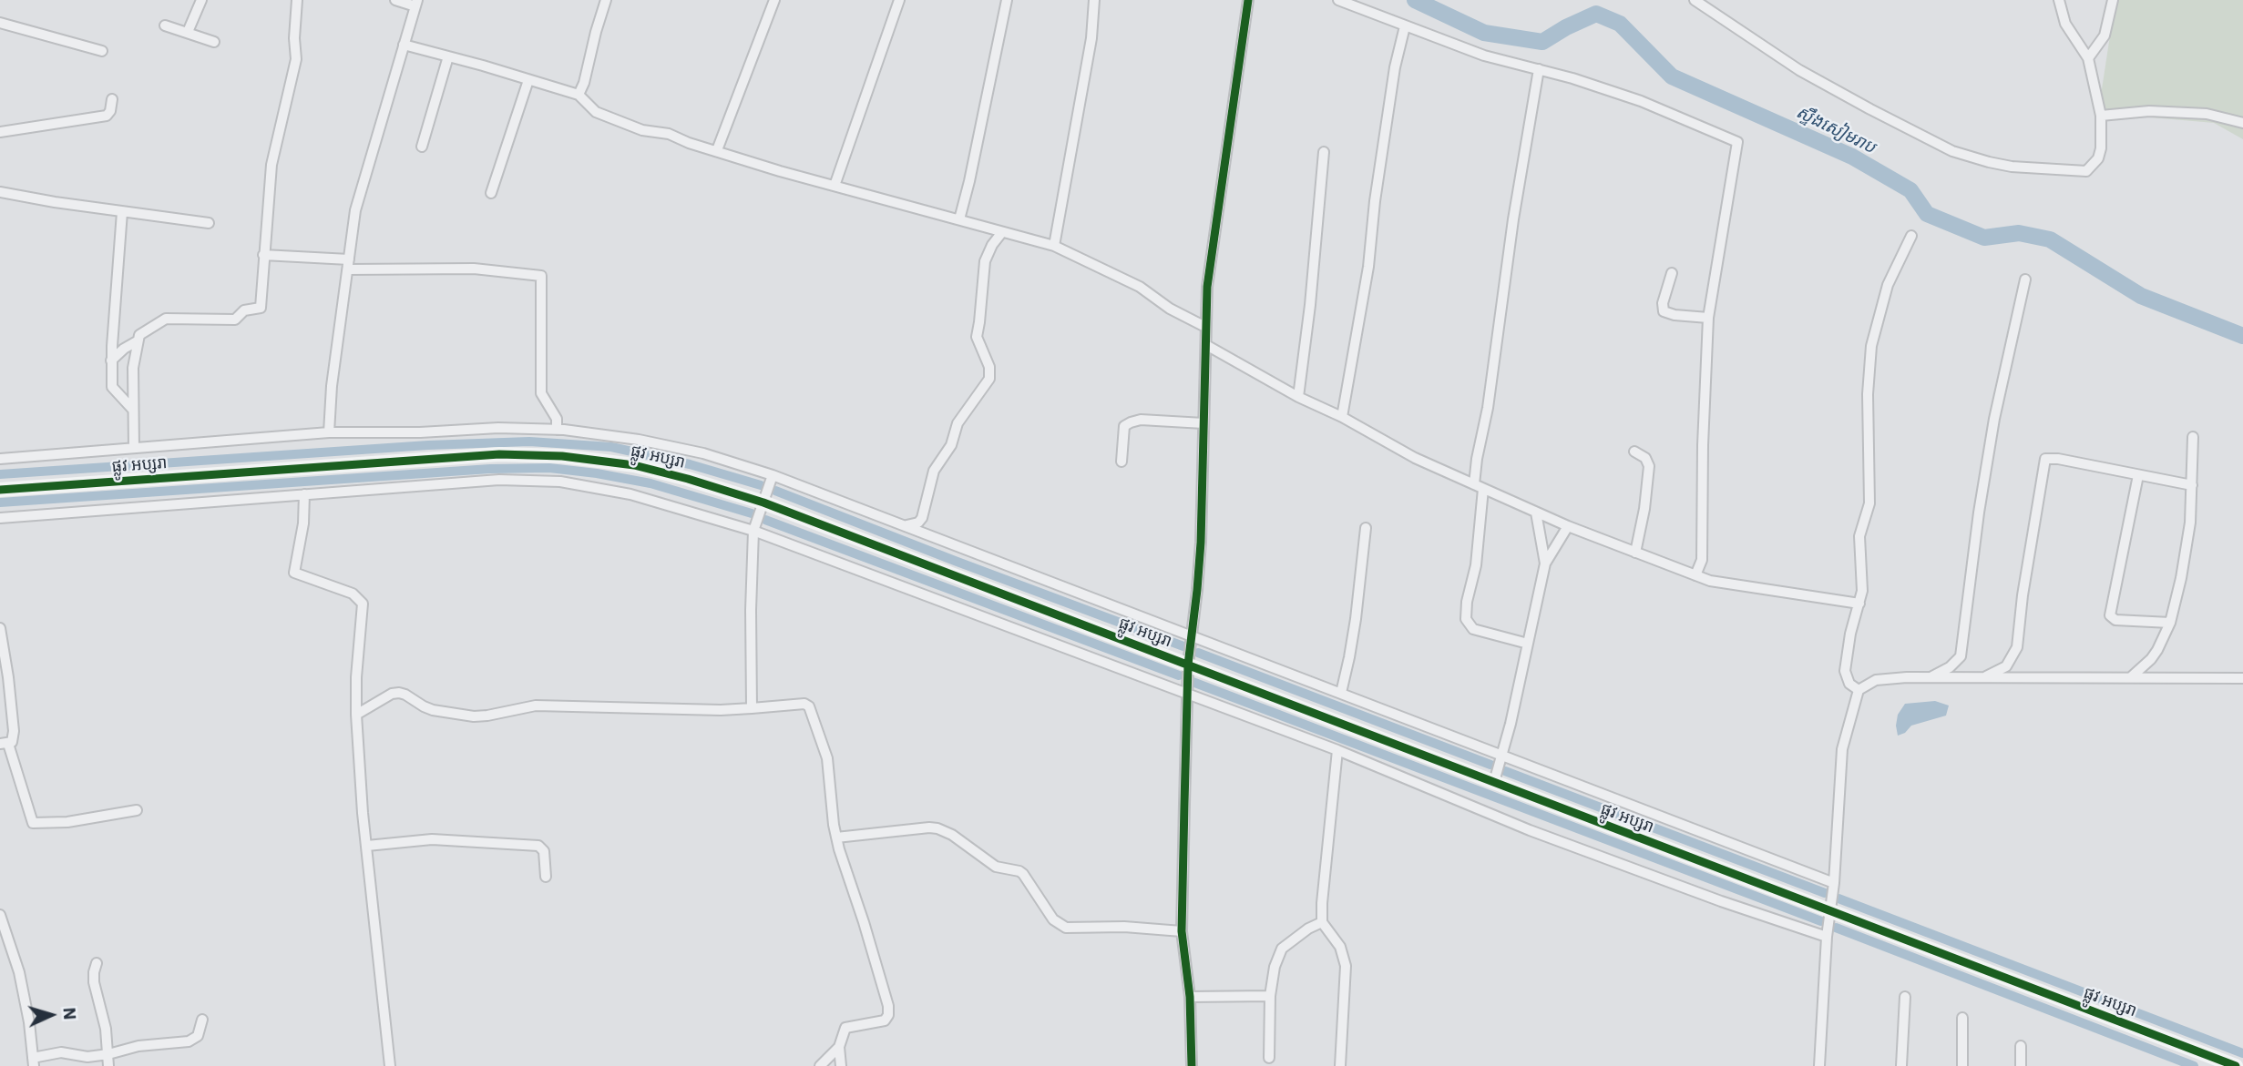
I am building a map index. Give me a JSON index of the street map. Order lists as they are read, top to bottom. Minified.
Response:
{"streets":{"street":["ផ្លូវ អប្សរា"]},"water":["ស្ទឹងសៀមរាប"],"north":"right"}
